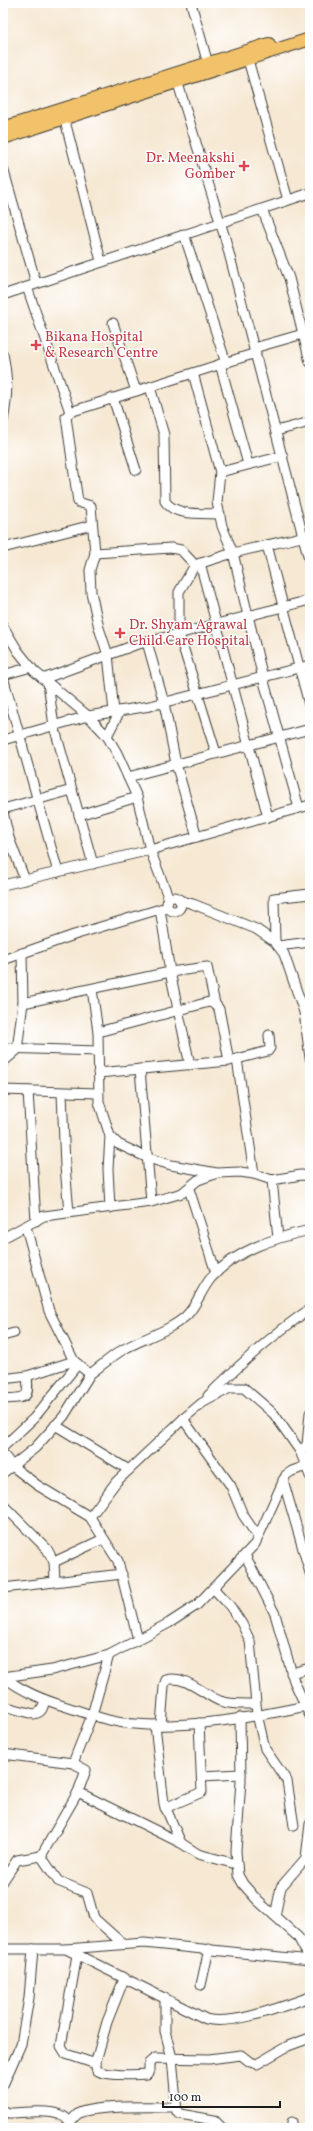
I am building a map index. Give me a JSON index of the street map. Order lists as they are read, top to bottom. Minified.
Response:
{"places":{"health":["Dr. Meenakshi Gomber","Bikana Hospital & Research Centre","Dr. Shyam Agrawal Child Care Hospital"]},"scale_bar":"100 m"}
